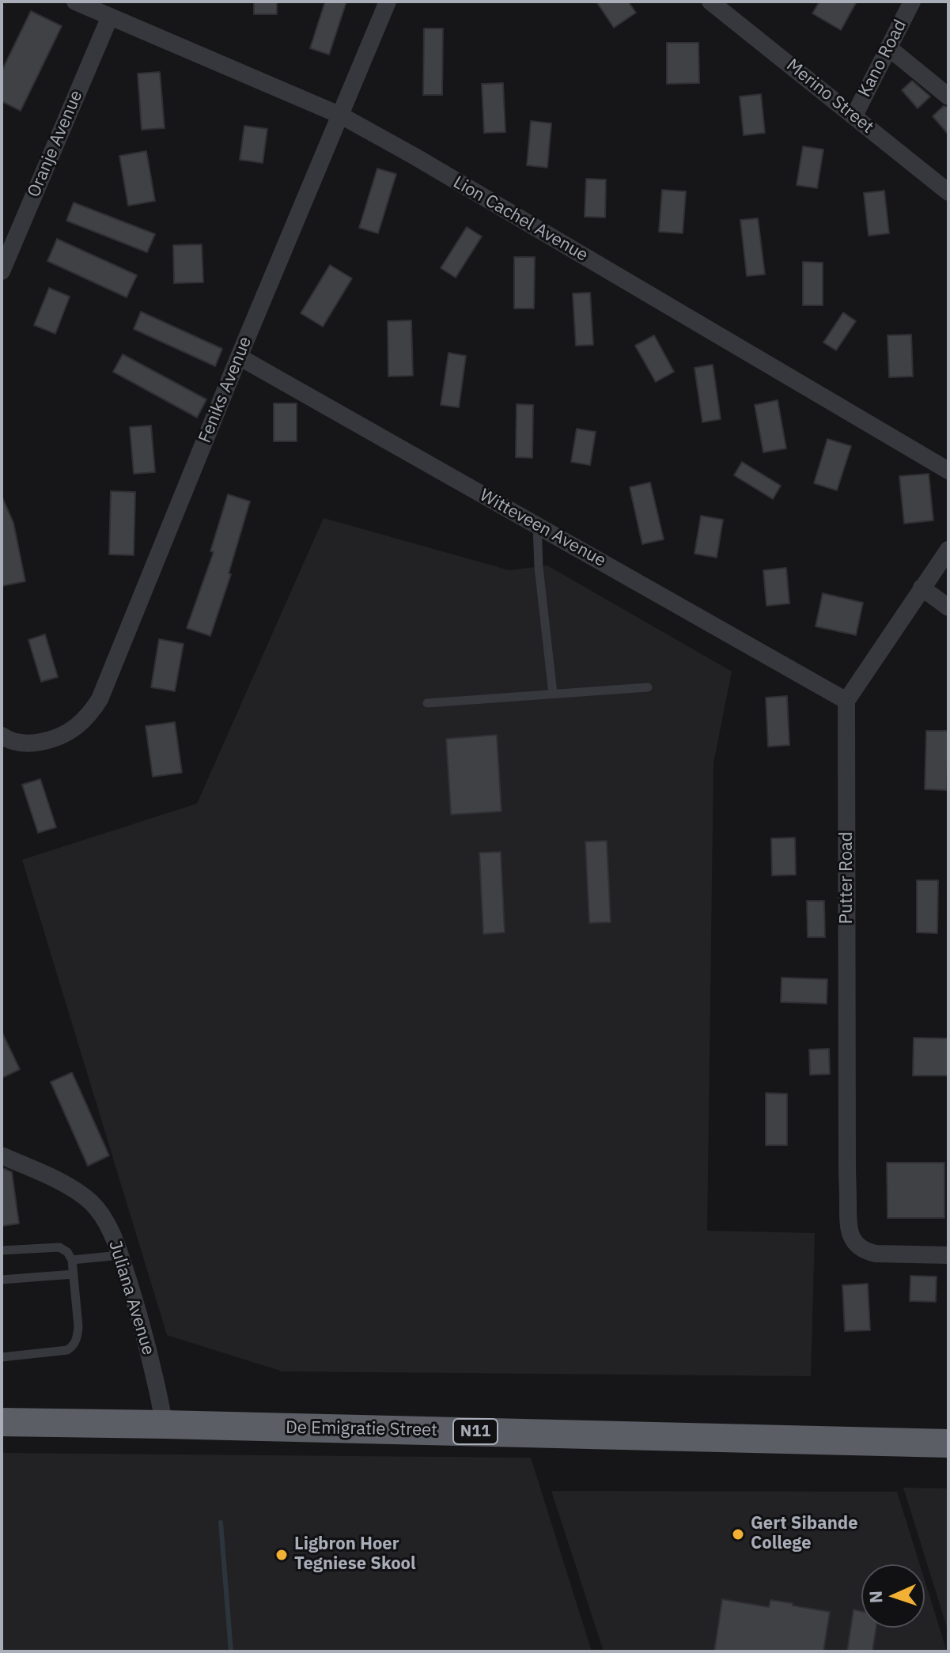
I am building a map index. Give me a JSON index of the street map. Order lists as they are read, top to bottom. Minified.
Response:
{"streets":{"highway":["De Emigratie Street","N11"],"street":["Kano Road","Merino Street","Oranje Avenue","Lion Cachel Avenue","Feniks Avenue","Witteveen Avenue","Putter Road","Juliana Avenue"]},"crossings":[["Kano Road","Merino Street"],["Oranje Avenue","Lion Cachel Avenue"],["Lion Cachel Avenue","Feniks Avenue"],["Feniks Avenue","Witteveen Avenue"],["Witteveen Avenue","Putter Road"],["Juliana Avenue","De Emigratie Street"]],"places":["Gert Sibande College","Ligbron Hoer Tegniese Skool"],"north":"left"}
